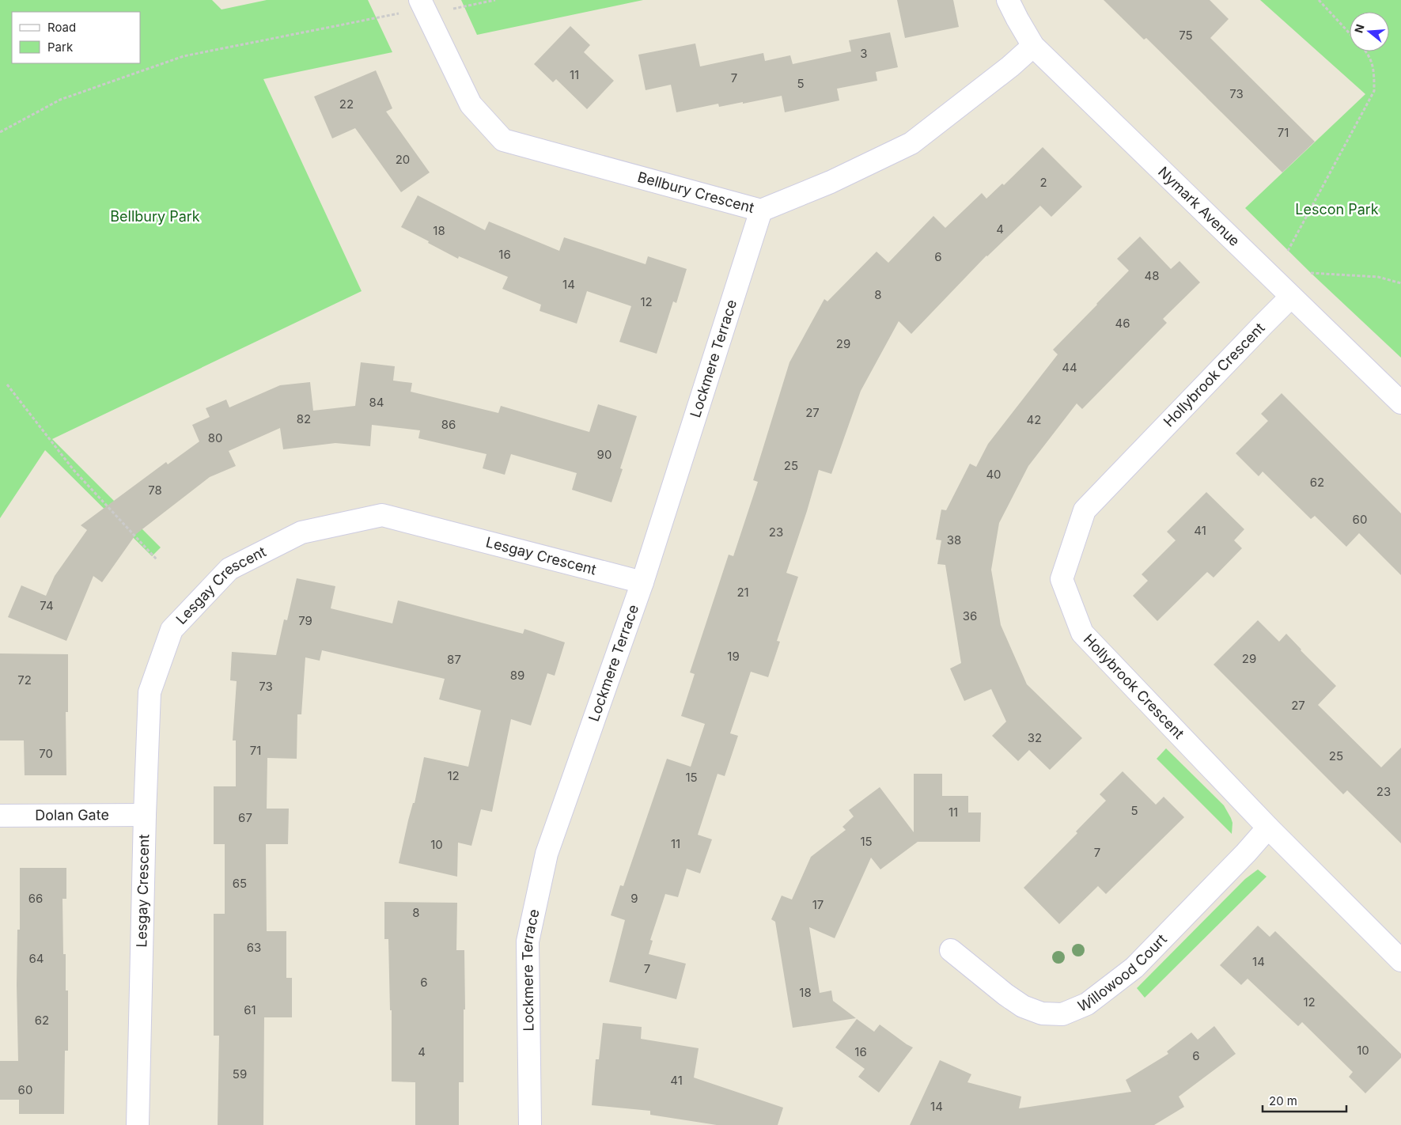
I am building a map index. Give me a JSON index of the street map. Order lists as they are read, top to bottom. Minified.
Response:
{"streets":{"street":["Bellbury Crescent","Nymark Avenue","Lockmere Terrace","Hollybrook Crescent","Lesgay Crescent","Dolan Gate","Willowood Court"]},"crossings":[["Bellbury Crescent","Nymark Avenue"],["Bellbury Crescent","Lockmere Terrace"],["Nymark Avenue","Hollybrook Crescent"],["Lockmere Terrace","Lesgay Crescent"],["Hollybrook Crescent","Willowood Court"],["Lesgay Crescent","Dolan Gate"]],"parks":["Lescon Park","Bellbury Park"],"house_numbers":["75","3","11","7","5","73","22","71","20","2","4","18","16","6","48","14","8","12","46","29","44","84","27","82","42","86","80","90","25","40","62","78","60","41","23","38","21","74","36","79","19","29","87","89","72","73","27","32","71","70","25","12","15","23","5","11","67","15","11","10","7","65","66","9","17","8","63","64","14","7","6","18","12","61","62","10","4","16","6","59","41","60","14"],"legend":["Road","Park"],"scale_bar":"20 m","north":"left"}
